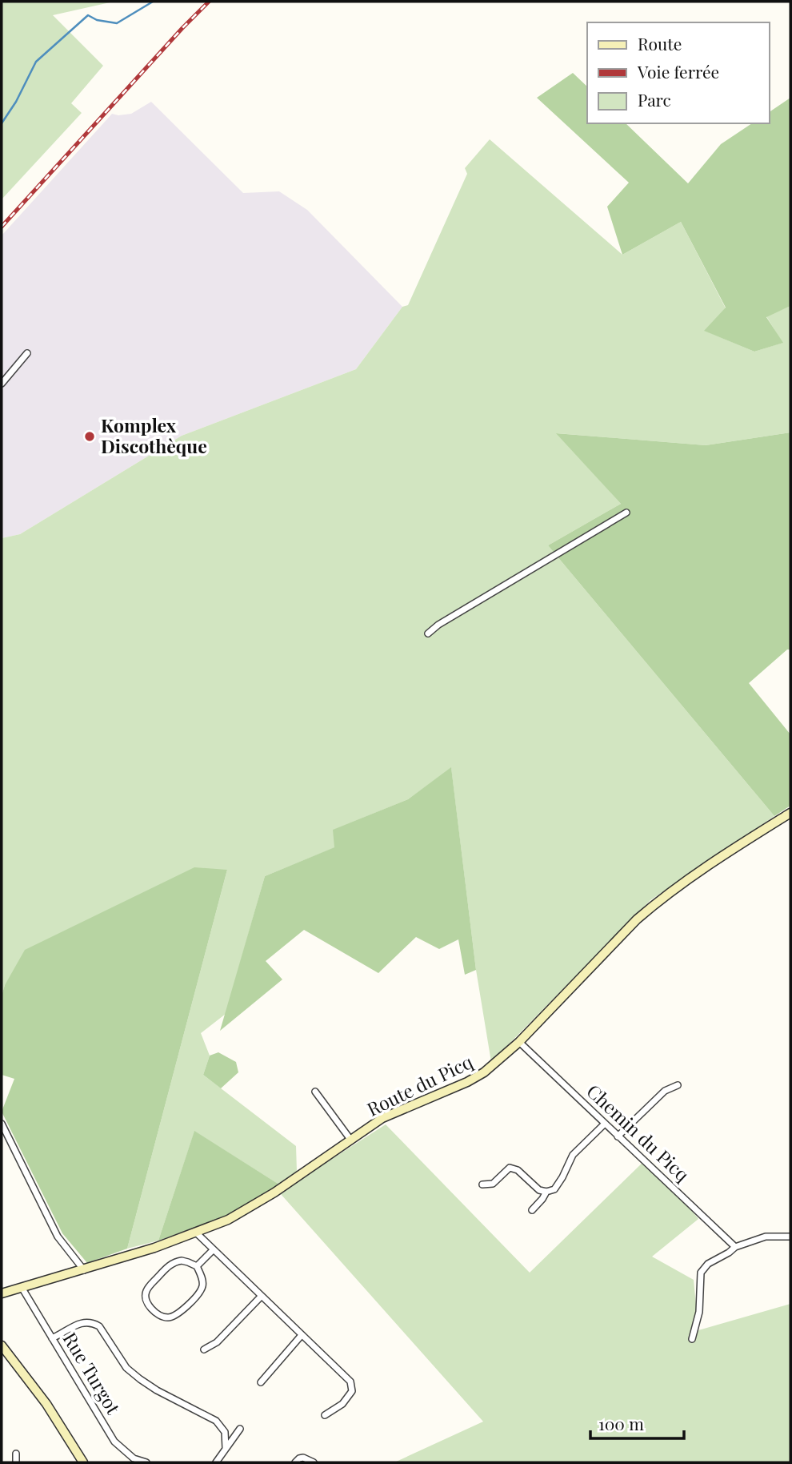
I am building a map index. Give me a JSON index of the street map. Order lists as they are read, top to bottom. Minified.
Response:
{"streets":{"street":["Route du Picq","Chemin du Picq","Rue Turgot"]},"crossings":[["Route du Picq","Chemin du Picq"],["Route du Picq","Rue Turgot"]],"places":["Komplex Discothèque"],"legend":["Route","Voie ferrée","Parc"],"scale_bar":"100 m"}
